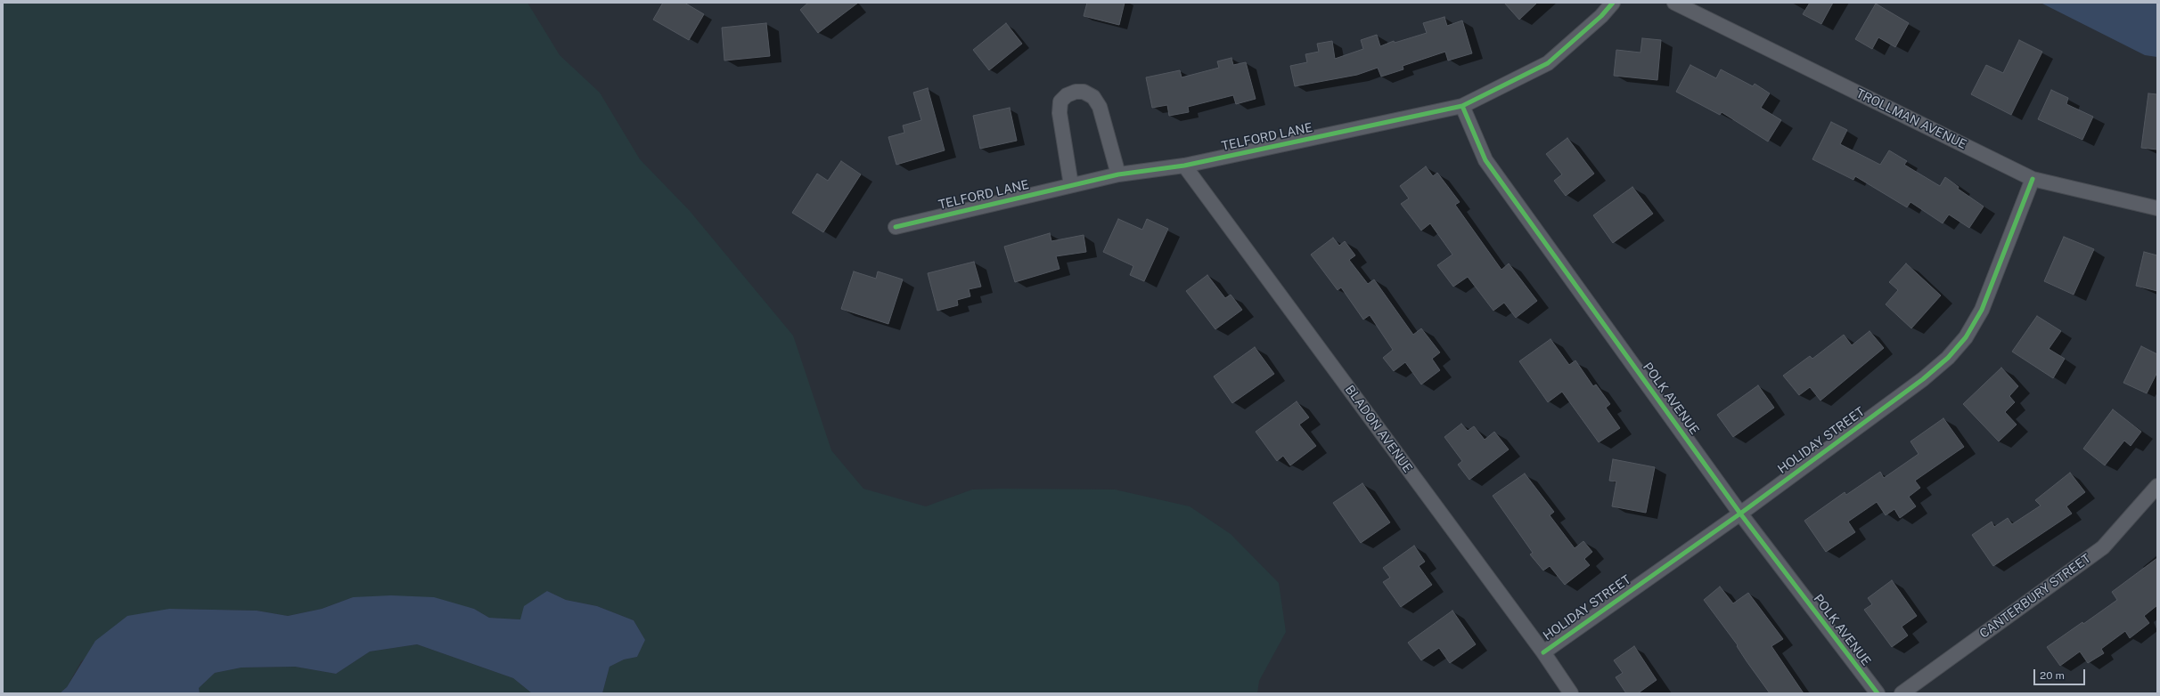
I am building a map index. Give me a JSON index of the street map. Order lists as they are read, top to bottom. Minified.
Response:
{"streets":{"street":["TROLLMAN AVENUE","TELFORD LANE","POLK AVENUE","BLADON AVENUE","HOLIDAY STREET","CANTERBURY STREET"]},"crossings":[["TROLLMAN AVENUE","HOLIDAY STREET"],["TELFORD LANE","POLK AVENUE"],["TELFORD LANE","BLADON AVENUE"],["POLK AVENUE","HOLIDAY STREET"],["BLADON AVENUE","HOLIDAY STREET"]],"scale_bar":"20 m"}
